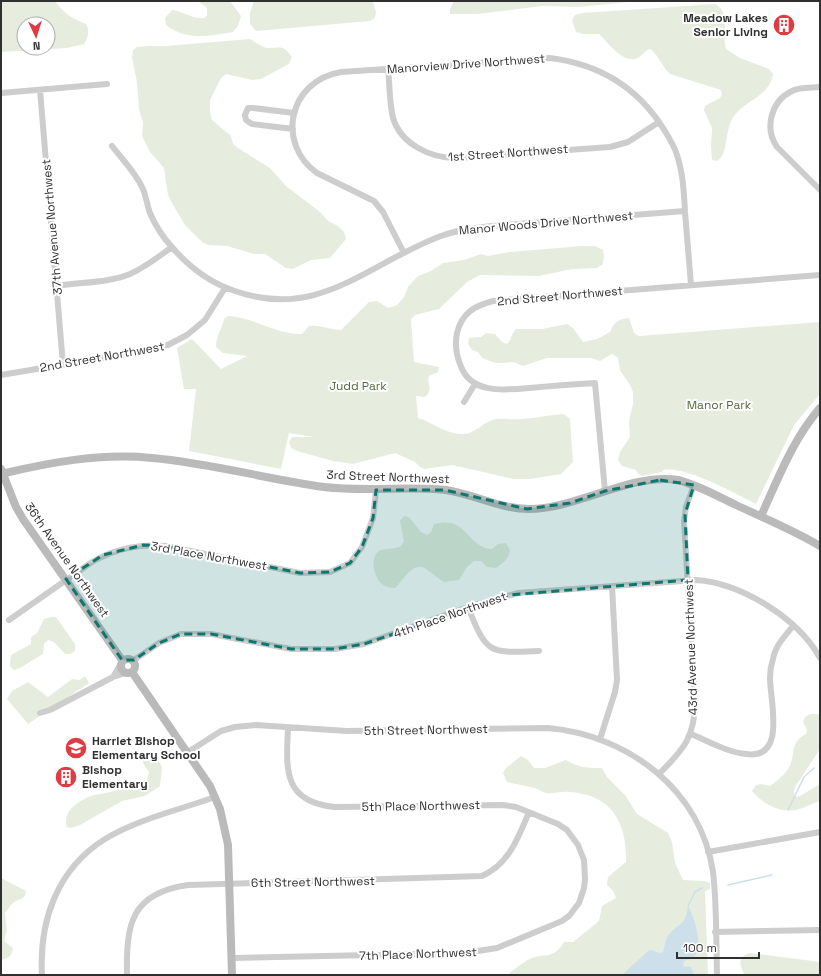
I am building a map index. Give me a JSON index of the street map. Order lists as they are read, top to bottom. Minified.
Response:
{"streets":{"street":["Manorview Drive Northwest","1st Street Northwest","Manor Woods Drive Northwest","37th Avenue Northwest","2nd Street Northwest","3rd Street Northwest","3rd Place Northwest","36th Avenue Northwest","4th Place Northwest","43rd Avenue Northwest","5th Street Northwest","5th Place Northwest","6th Street Northwest","7th Place Northwest"]},"crossings":[["Manorview Drive Northwest","1st Street Northwest"],["Manorview Drive Northwest","Manor Woods Drive Northwest"],["Manorview Drive Northwest","2nd Street Northwest"],["Manor Woods Drive Northwest","2nd Street Northwest"],["37th Avenue Northwest","2nd Street Northwest"],["3rd Street Northwest","3rd Place Northwest"],["3rd Street Northwest","36th Avenue Northwest"],["3rd Street Northwest","43rd Avenue Northwest"],["3rd Place Northwest","36th Avenue Northwest"],["36th Avenue Northwest","4th Place Northwest"],["36th Avenue Northwest","5th Street Northwest"],["36th Avenue Northwest","6th Street Northwest"],["36th Avenue Northwest","7th Place Northwest"],["4th Place Northwest","43rd Avenue Northwest"],["43rd Avenue Northwest","5th Street Northwest"],["5th Street Northwest","5th Place Northwest"],["5th Place Northwest","6th Street Northwest"],["5th Place Northwest","7th Place Northwest"]],"parks":["Judd Park","Manor Park"],"places":{"building":["Meadow Lakes Senior Living","Bishop Elementary"],"school or university":["Harriet Bishop Elementary School"]},"scale_bar":"100 m","north":"bottom"}
